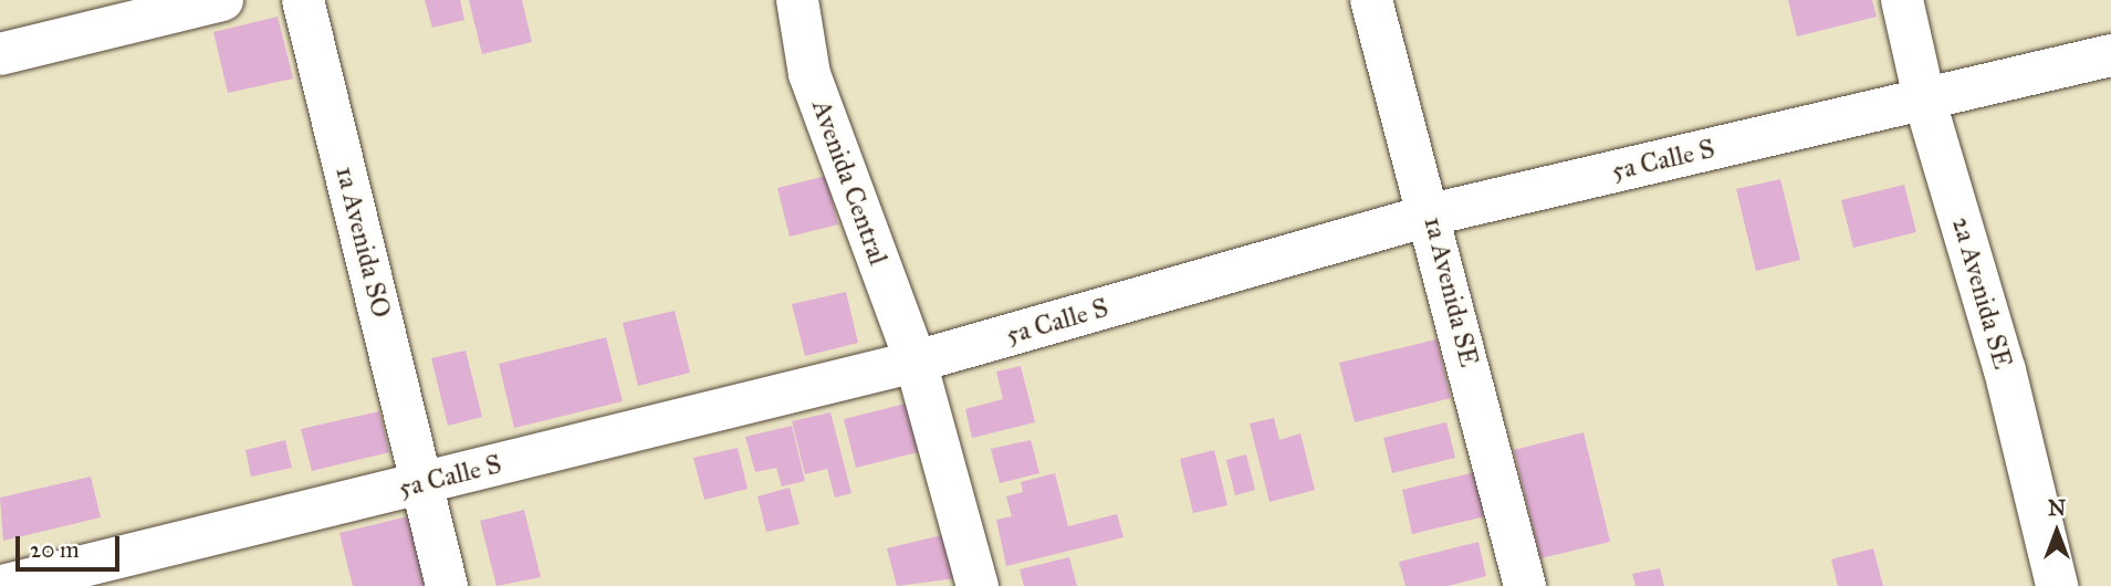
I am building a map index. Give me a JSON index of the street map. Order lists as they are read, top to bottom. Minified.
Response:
{"streets":{"street":["5a Calle S","Avenida Central","1a Avenida SO","1a Avenida SE","2a Avenida SE"]},"crossings":[["5a Calle S","Avenida Central"],["5a Calle S","1a Avenida SO"],["5a Calle S","1a Avenida SE"],["5a Calle S","2a Avenida SE"]],"scale_bar":"20 m","north":"top"}
